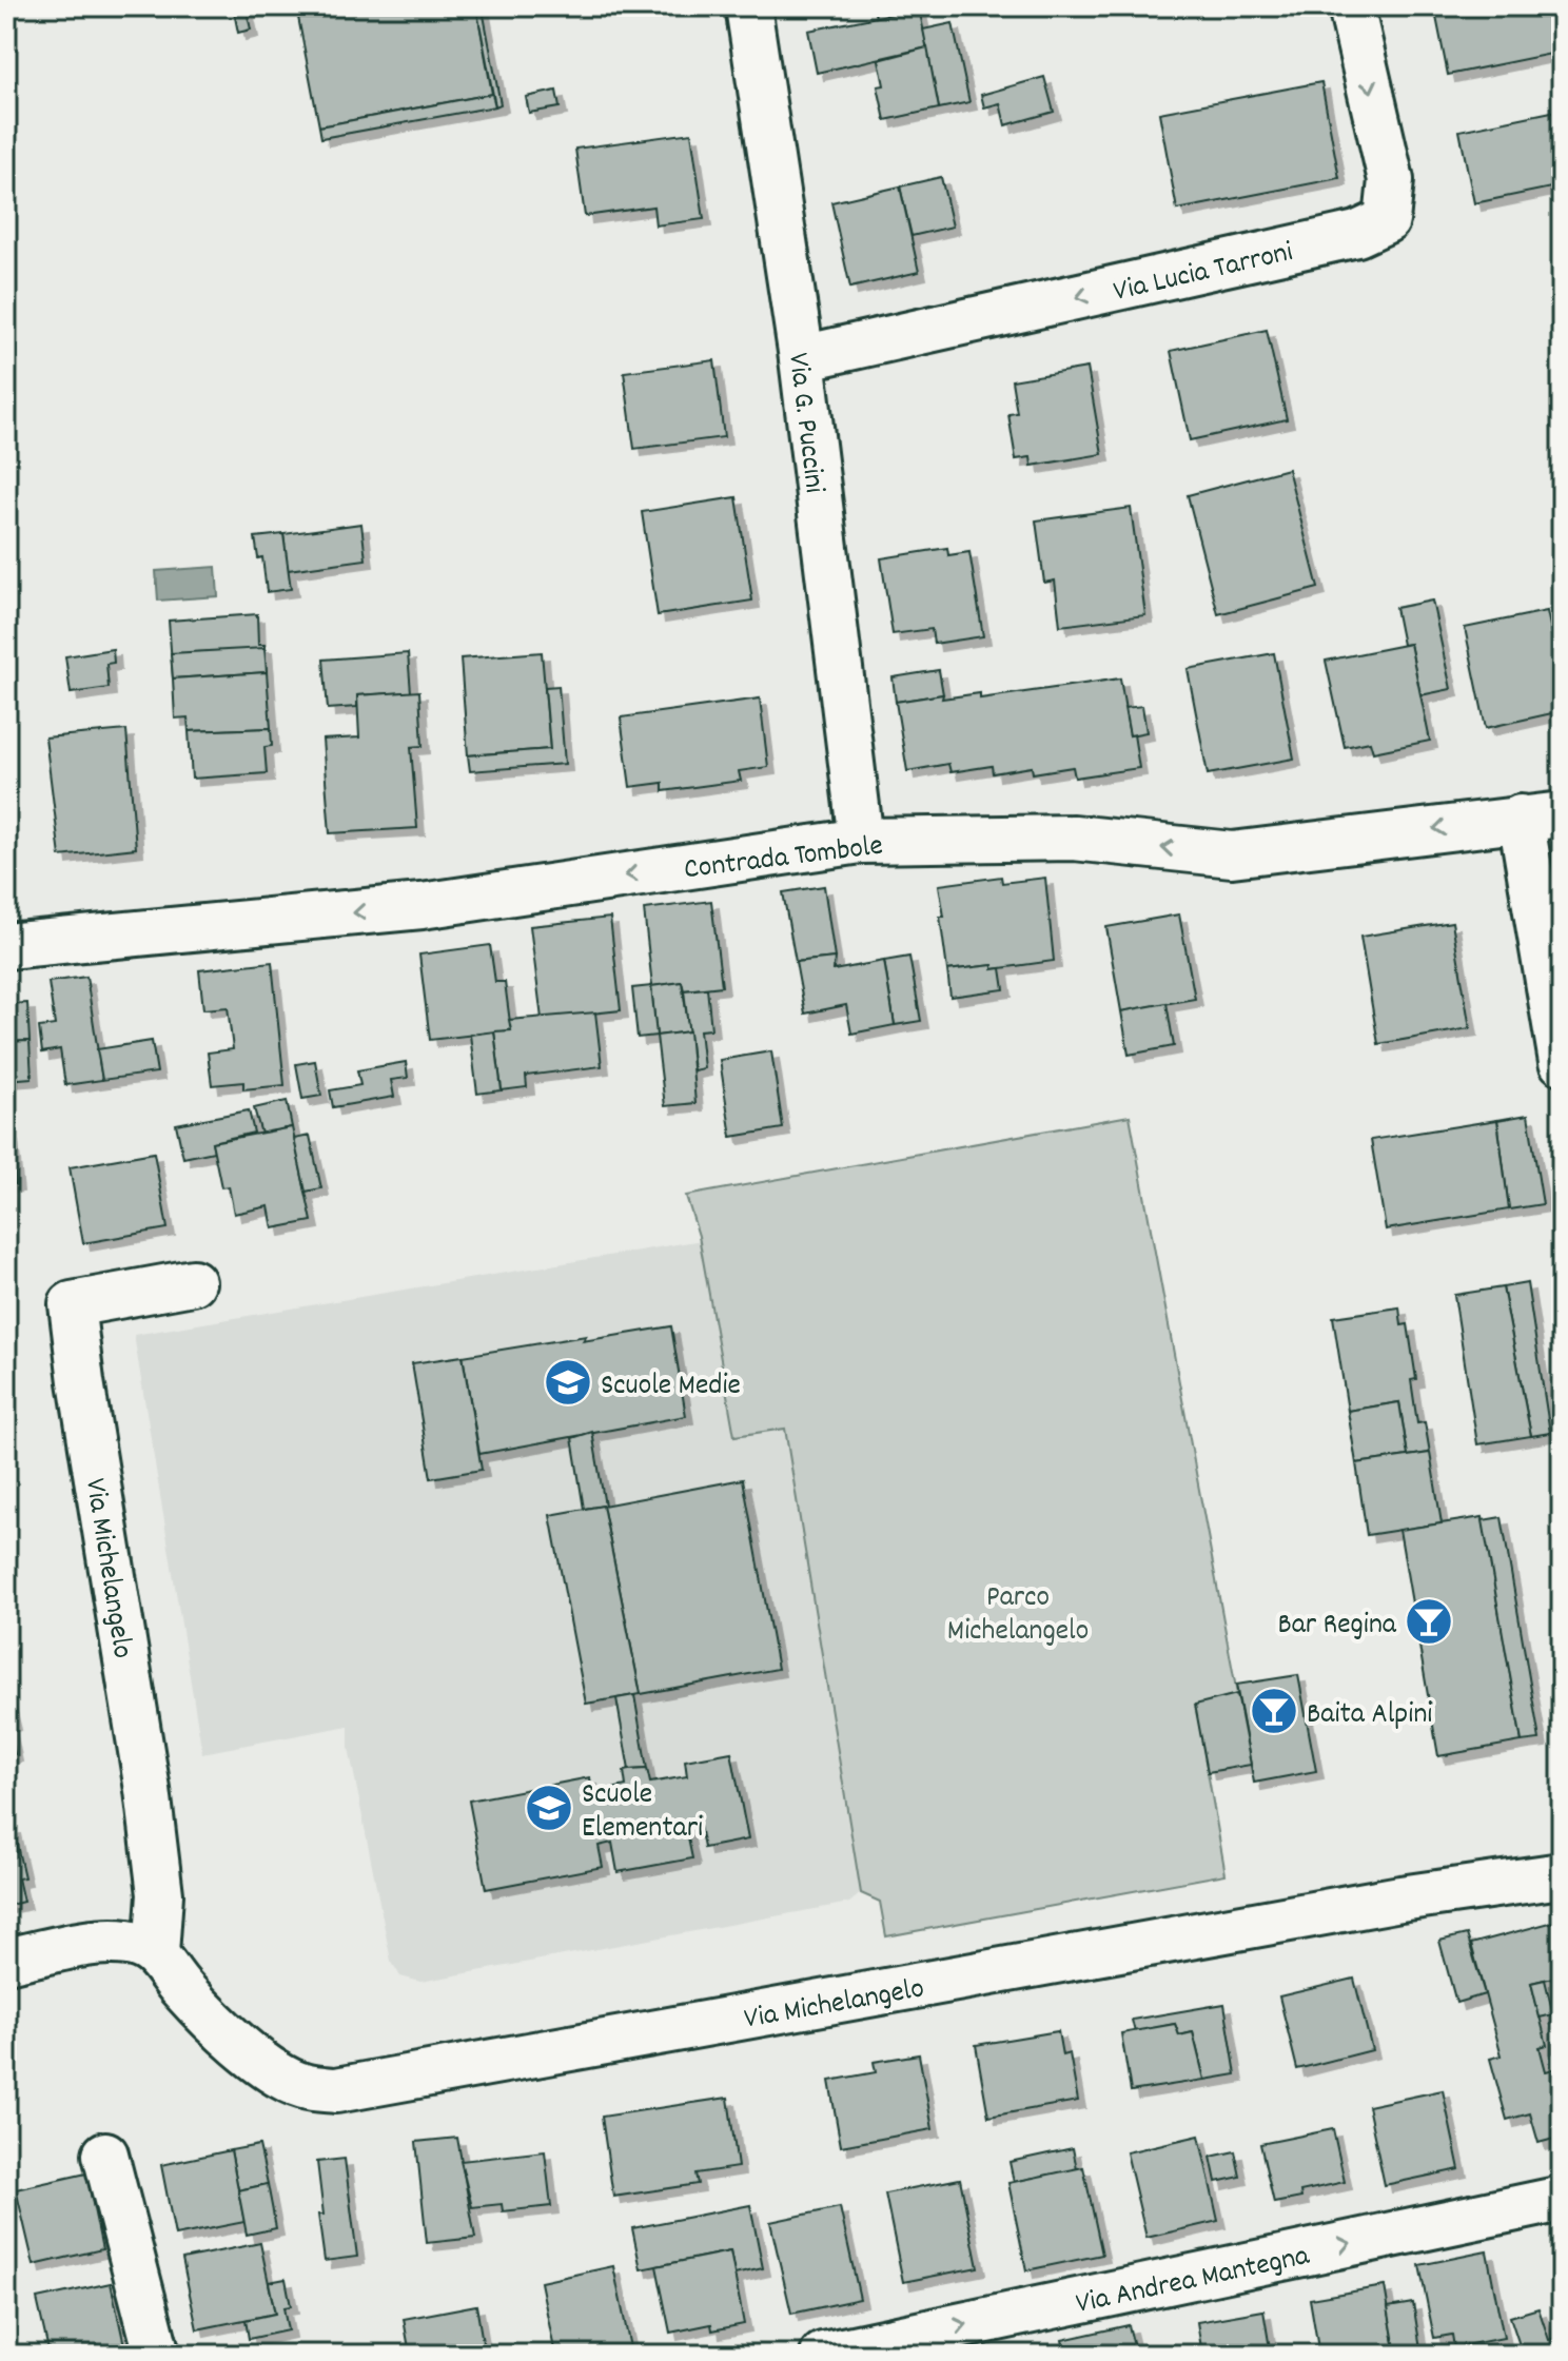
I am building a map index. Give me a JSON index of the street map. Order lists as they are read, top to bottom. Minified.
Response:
{"streets":{"street":["Via Lucia Tarroni","Via G. Puccini","Contrada Tombole","Via Michelangelo","Via Andrea Mantegna"]},"crossings":[["Via Lucia Tarroni","Via G. Puccini"],["Via G. Puccini","Contrada Tombole"]],"one_way":["Contrada Tombole","Via Andrea Mantegna"],"parks":["Parco Michelangelo"],"places":{"school or university":["Scuole Medie","Scuole Elementari"],"bar":["Bar Regina","Baita Alpini"]}}
